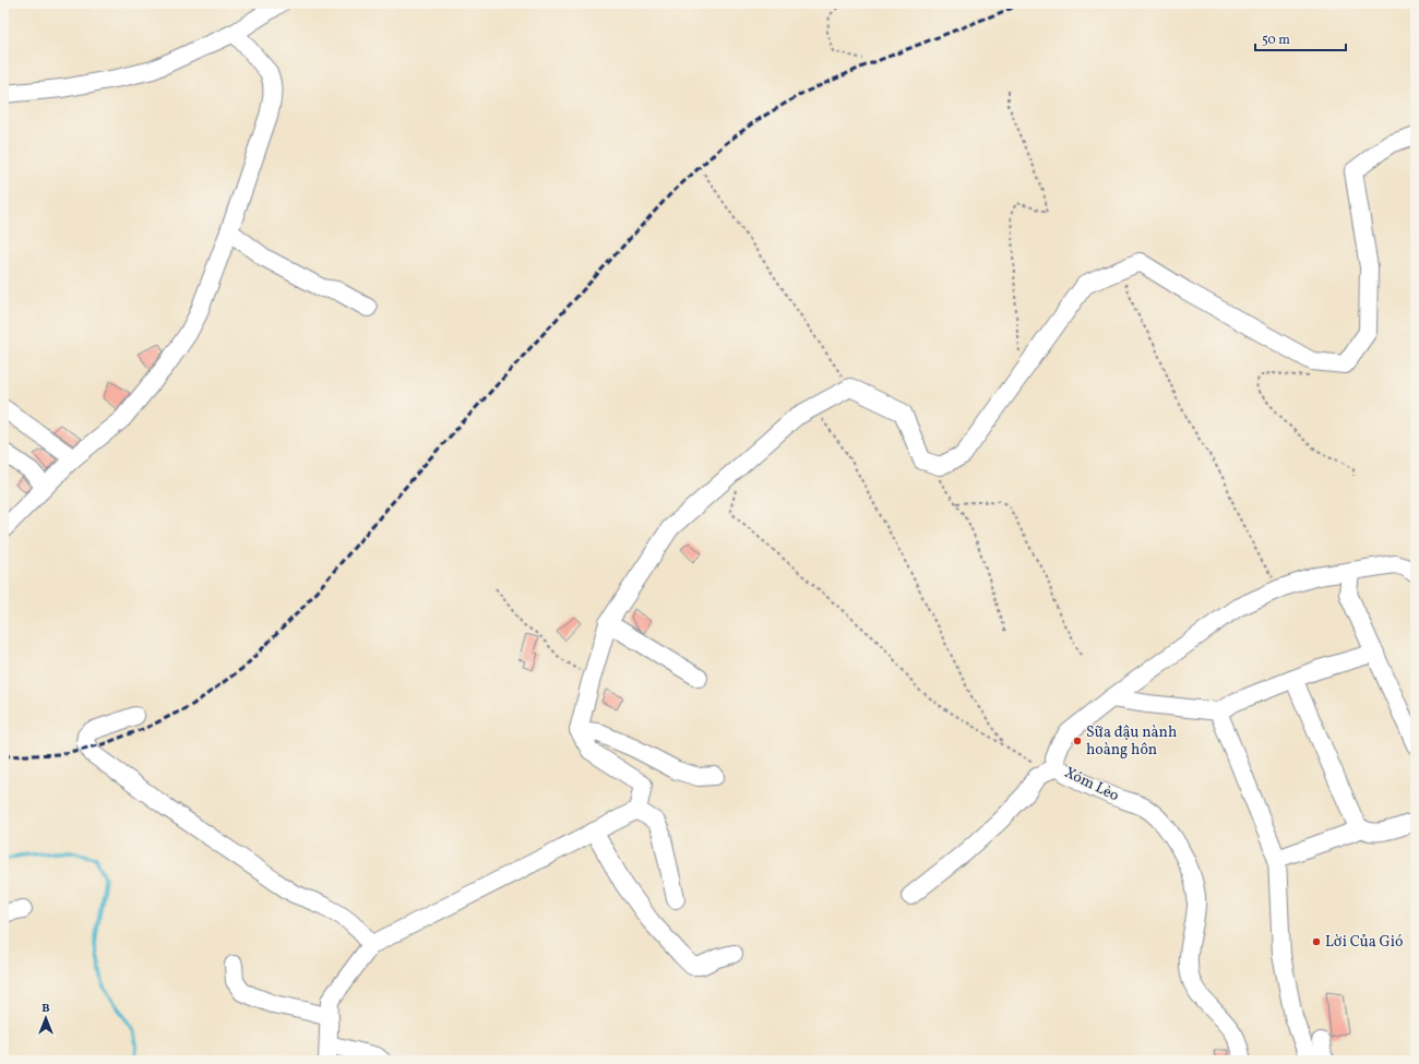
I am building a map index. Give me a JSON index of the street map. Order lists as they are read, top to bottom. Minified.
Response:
{"streets":{"street":["Xóm Lèo"]},"places":["Sữa đậu nành hoàng hôn","Lời Của Gió"],"scale_bar":"50 m","north":"top"}
